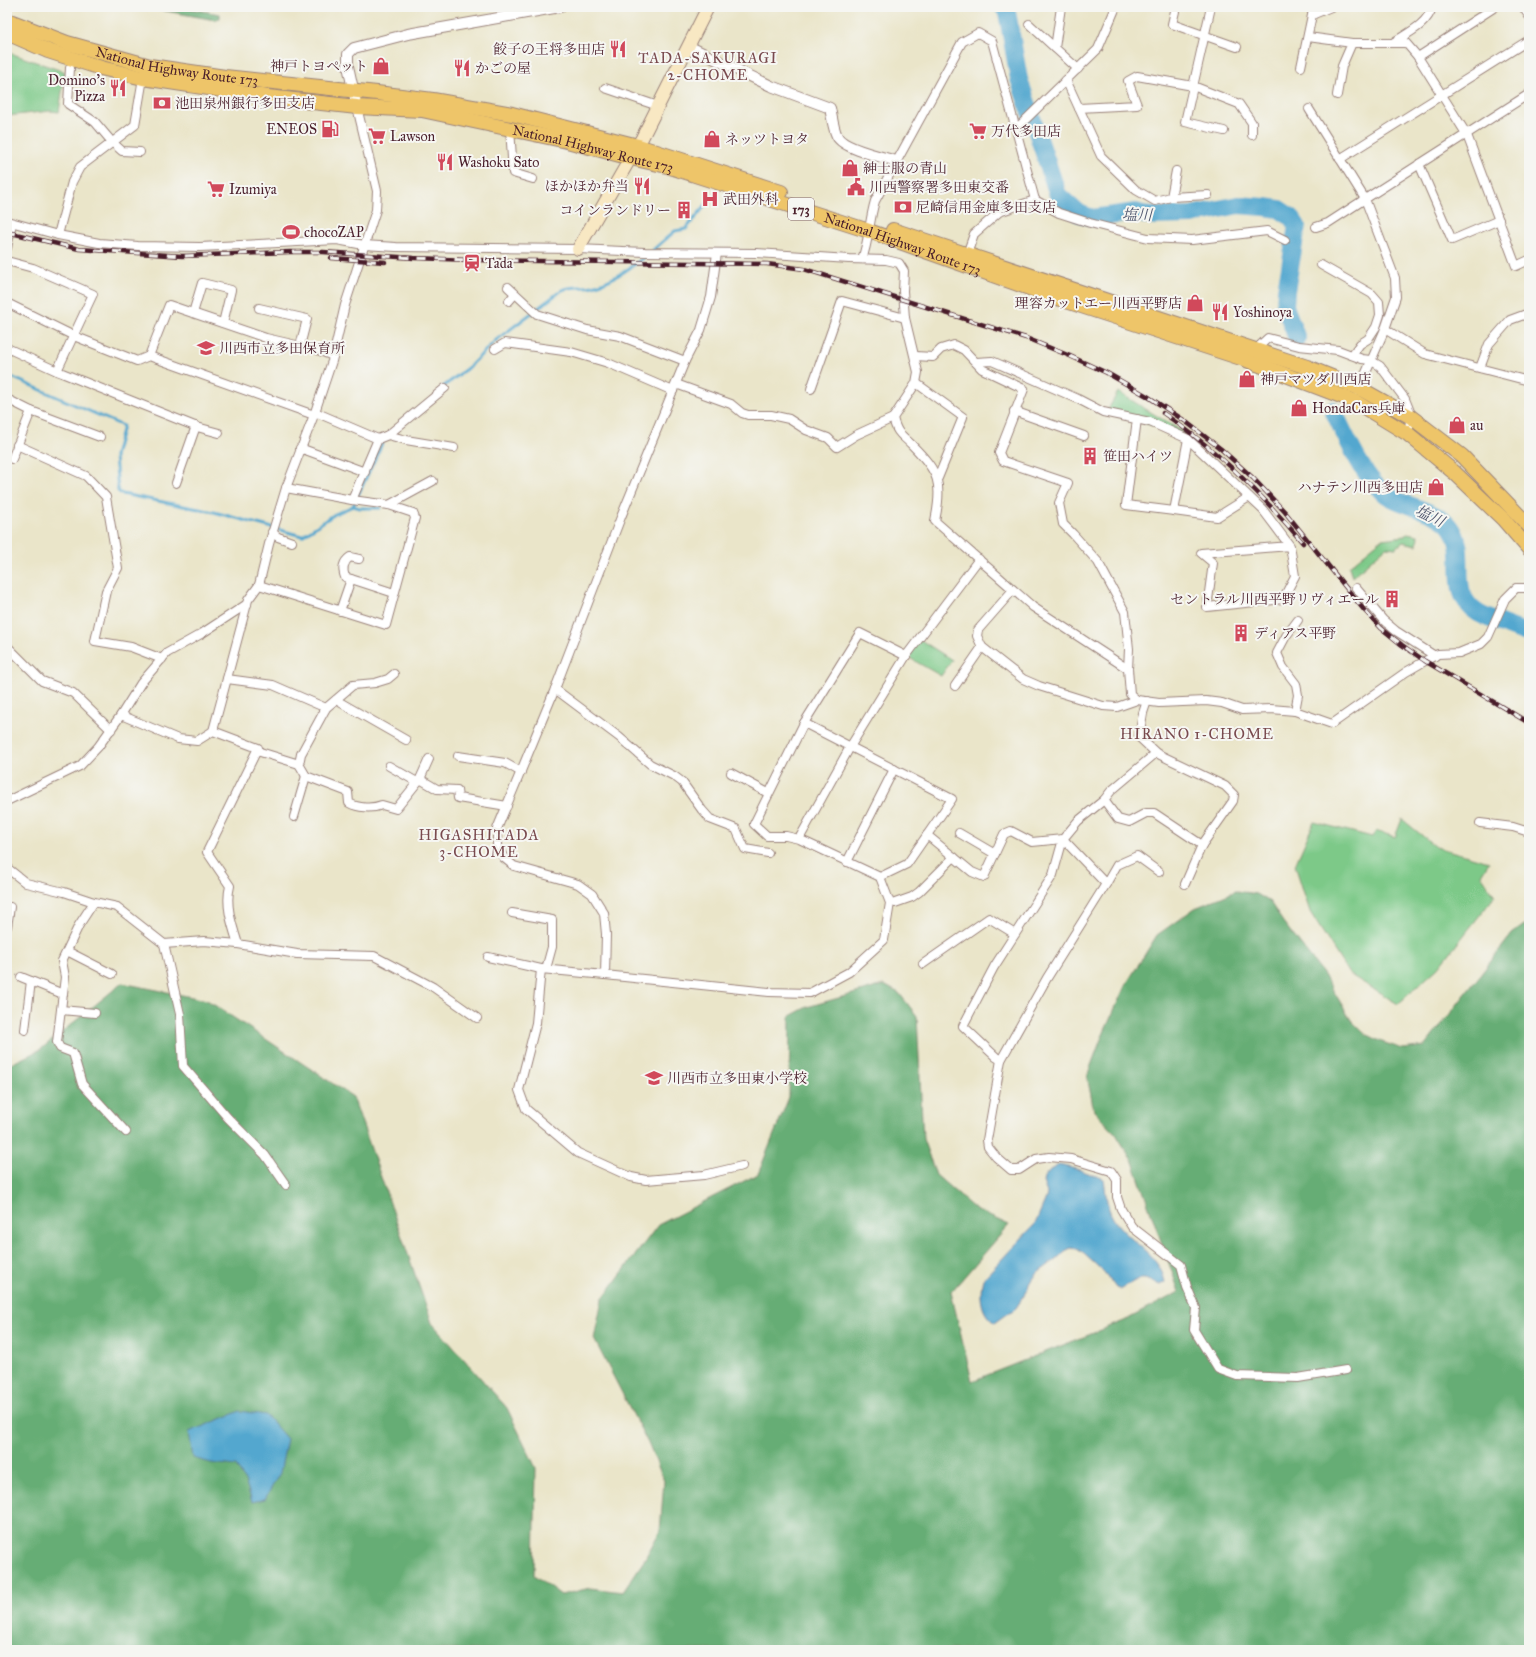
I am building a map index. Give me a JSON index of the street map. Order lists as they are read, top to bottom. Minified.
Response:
{"streets":{"highway":["National Highway Route 173","173"]},"districts":["TADA-SAKURAGI 2-CHOME","HIRANO 1-CHOME","HIGASHITADA 3-CHOME"],"water":["塩川"],"places":{"restaurant":["餃子の王将多田店","かごの屋","Domino's Pizza","Washoku Sato","ほかほか弁当","Yoshinoya"],"shop":["神戸トヨペット","ネッツトヨタ","紳士服の青山","理容カットエー川西平野店","神戸マツダ川西店","HondaCars兵庫","au","ハナテン川西多田店"],"bank":["池田泉州銀行多田支店","尼崎信用金庫多田支店"],"fuel station":["ENEOS"],"supermarket":["万代多田店","Lawson","Izumiya"],"public building":["川西警察署多田東交番"],"hospital":["武田外科"],"building":["コインランドリー","笹田ハイツ","セントラル川西平野リヴィエール","ディアス平野"],"sports":["chocoZAP"],"station":["Tada"],"school or university":["川西市立多田保育所","川西市立多田東小学校"]}}
